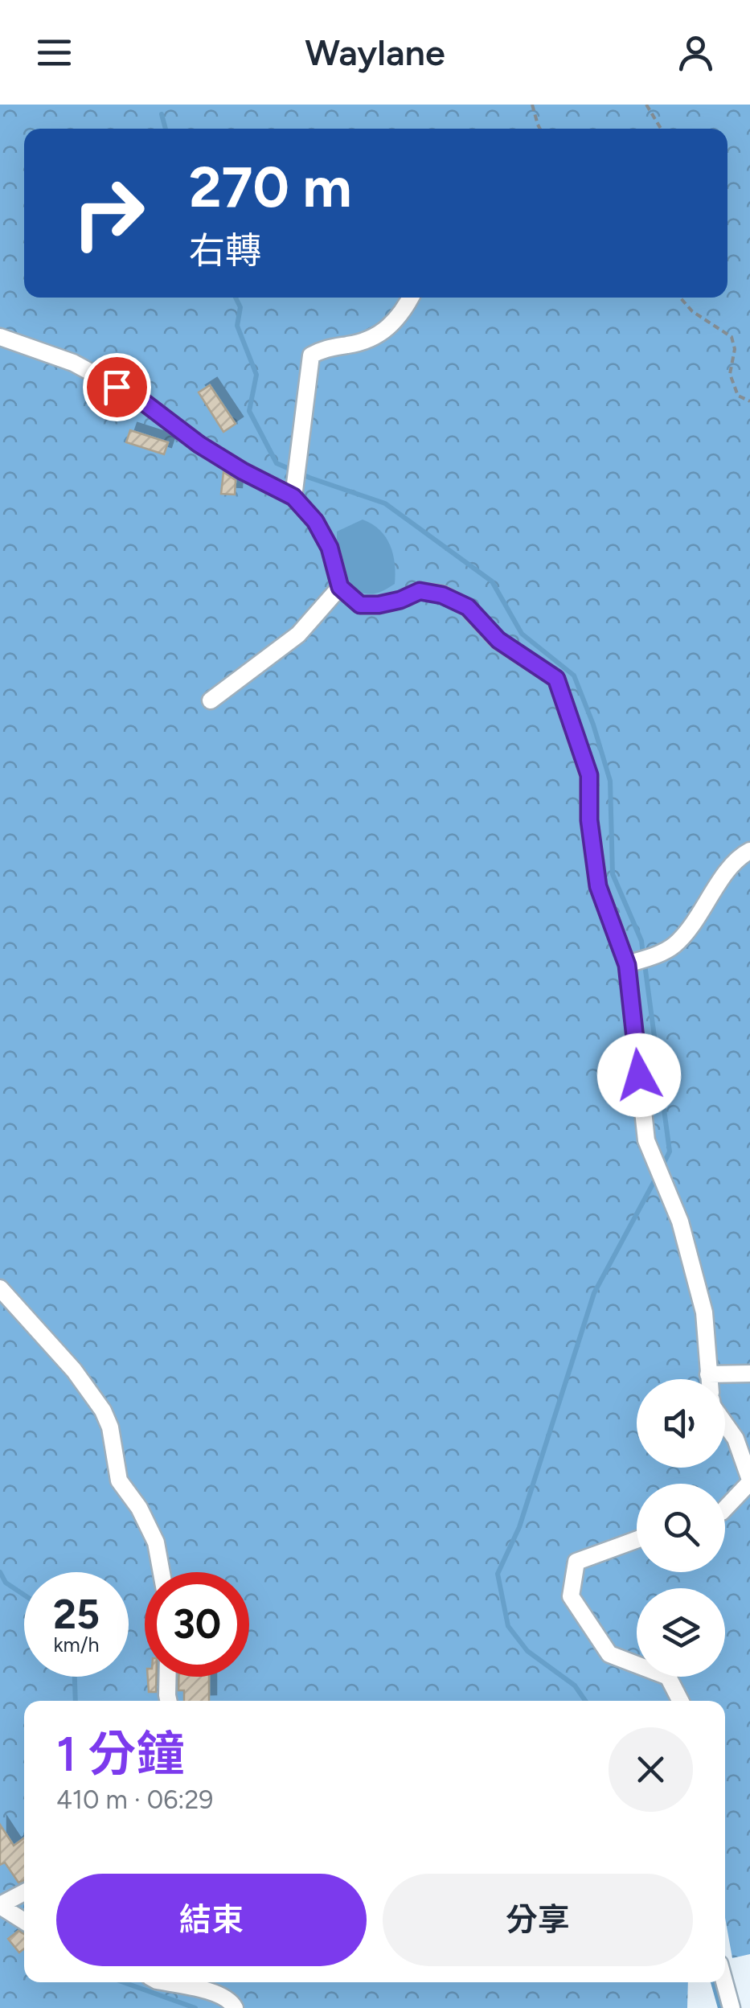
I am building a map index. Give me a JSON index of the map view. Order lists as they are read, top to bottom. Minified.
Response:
{"page":{"header":"Waylane","turn":["270 m","右轉"],"speed":"25 km/h","limit":"30","heading":["1 分鐘","410 m · 06:29"],"buttons":["結束","分享"]}}
